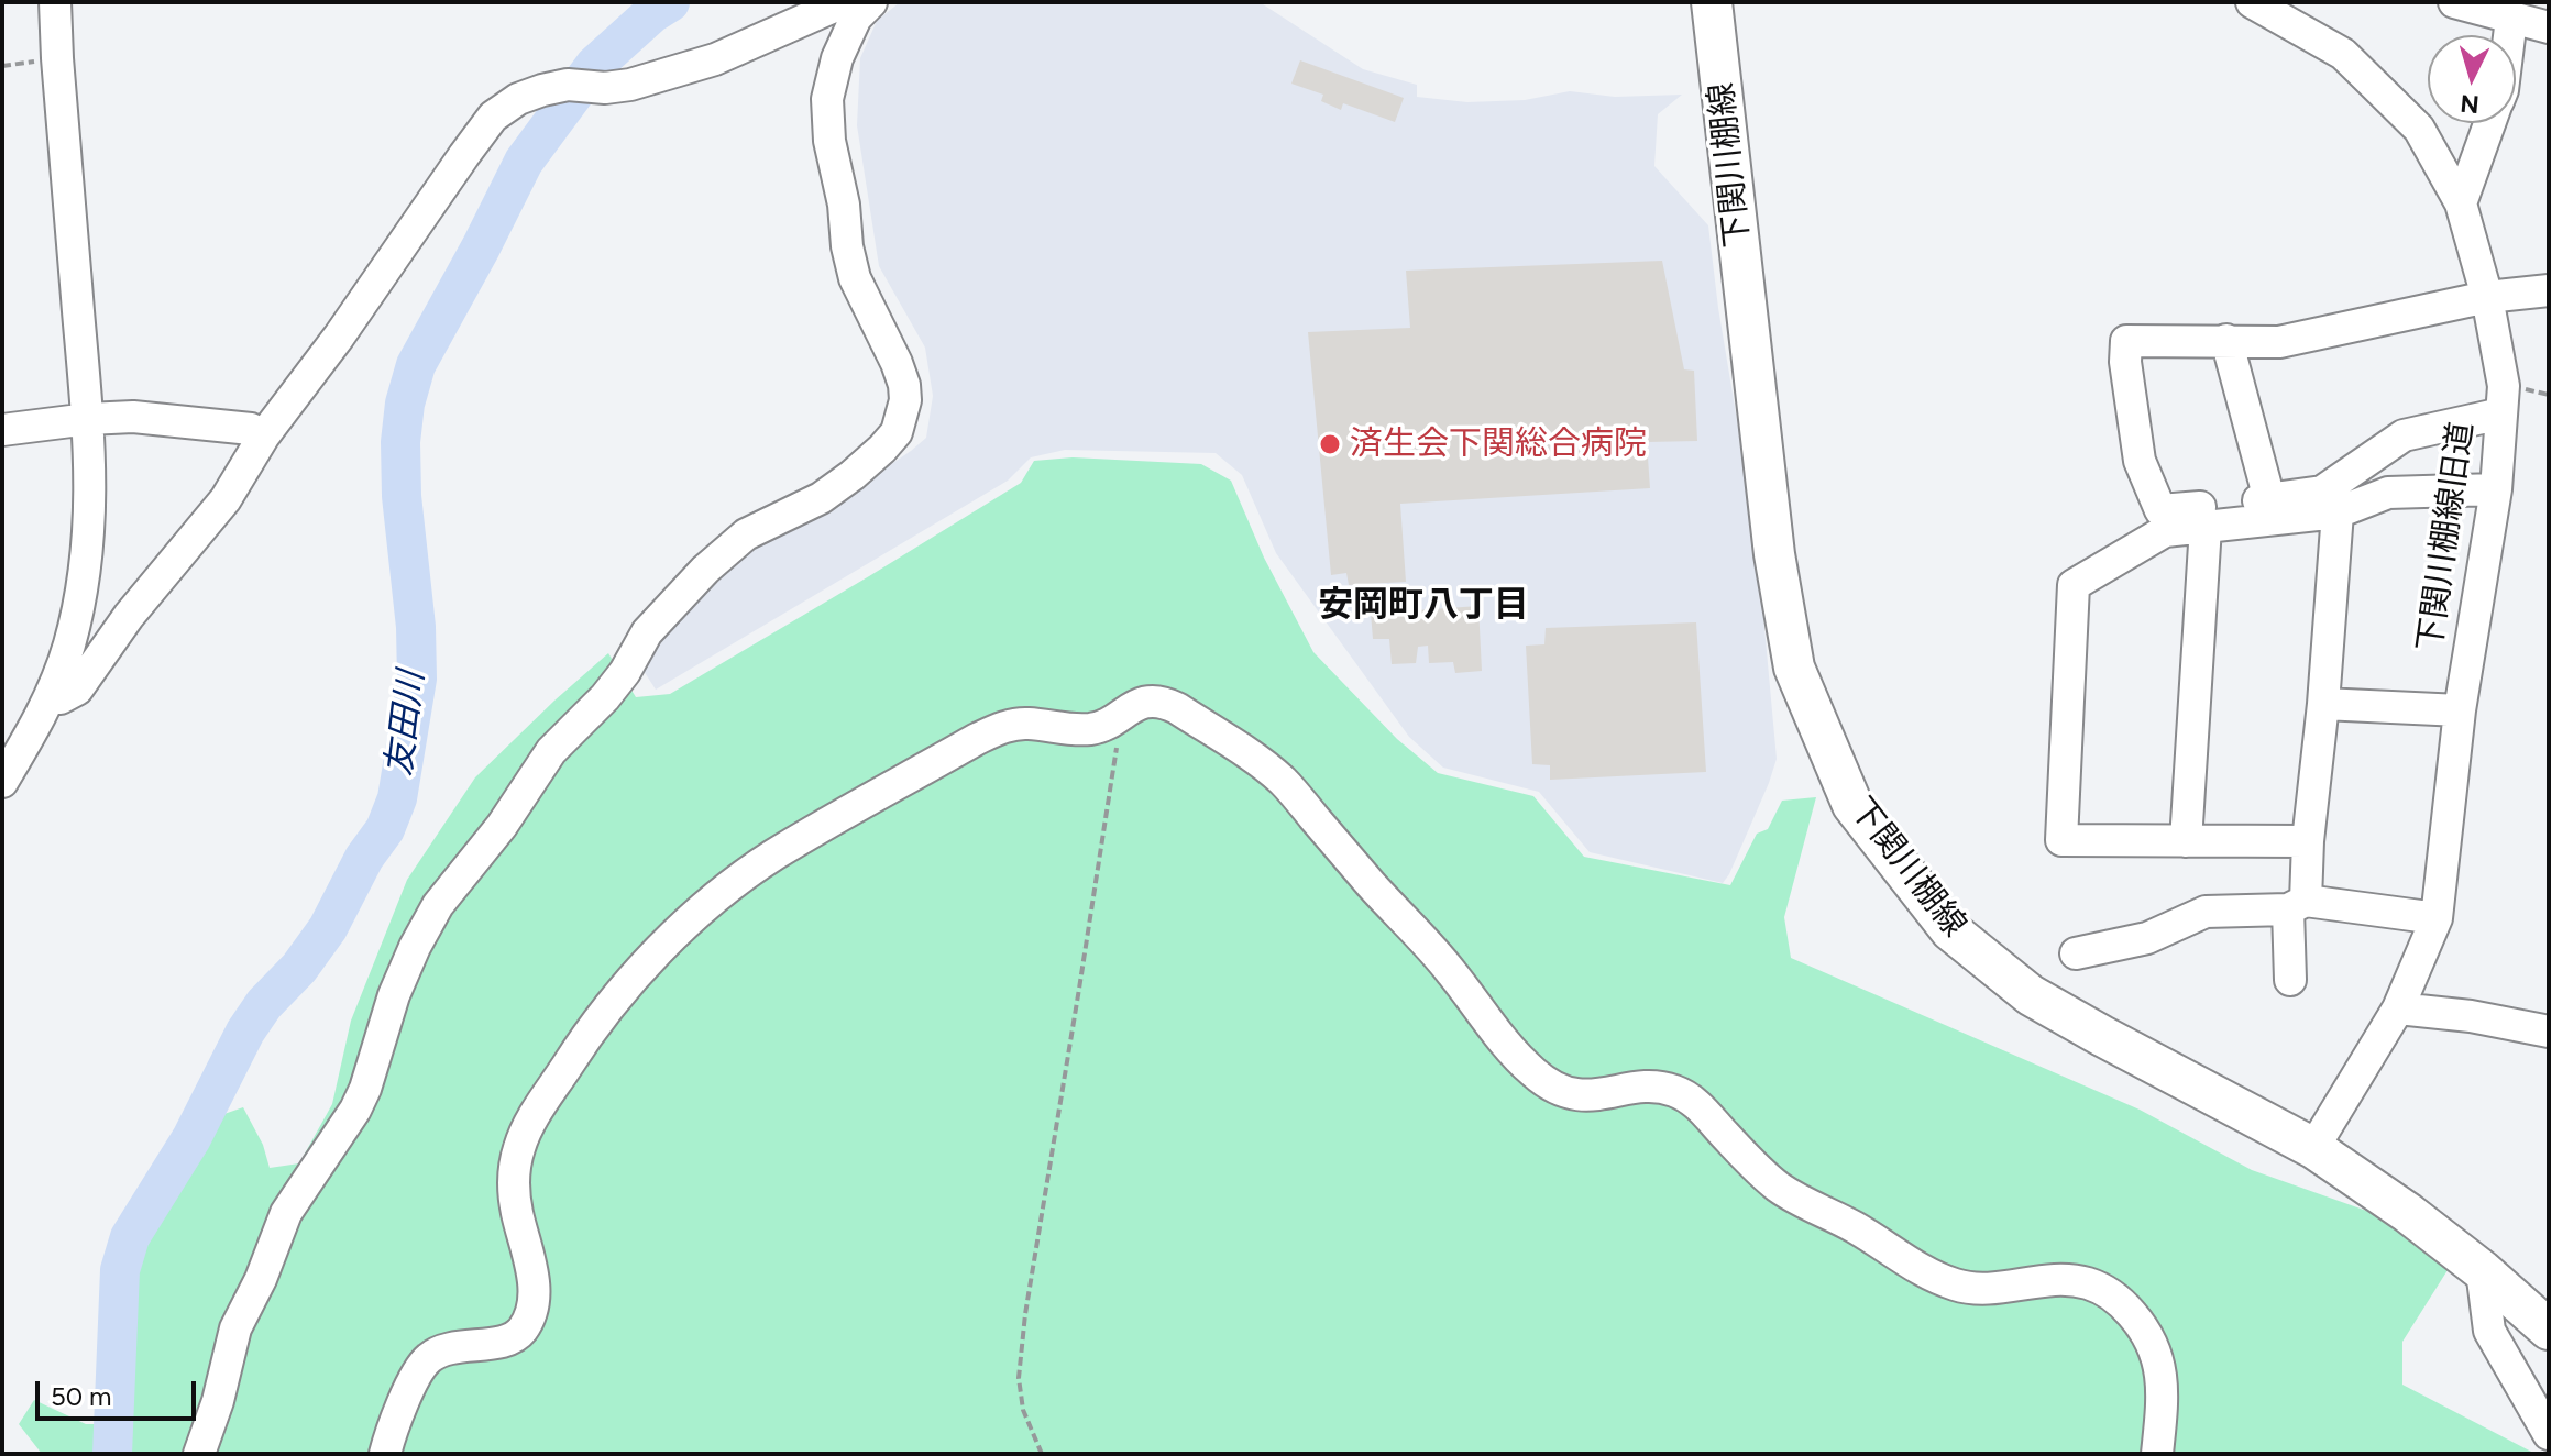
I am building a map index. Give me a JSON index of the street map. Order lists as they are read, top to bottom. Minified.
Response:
{"streets":{"main road":["下関川棚線"],"street":["下関川棚線旧道"]},"crossings":[["下関川棚線","下関川棚線旧道"]],"districts":["安岡町八丁目"],"water":["友田川"],"places":["済生会下関総合病院"],"scale_bar":"50 m","north":"bottom"}
